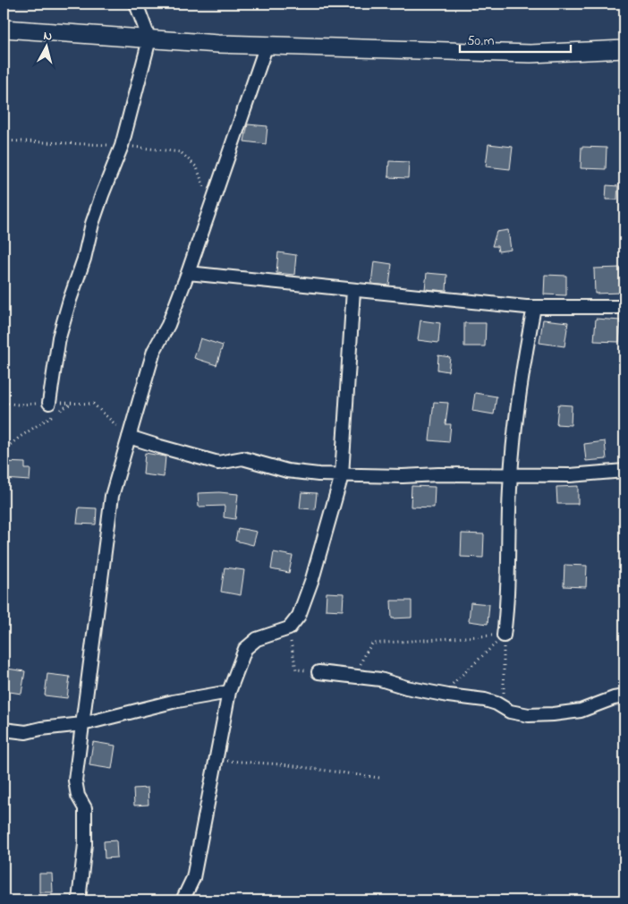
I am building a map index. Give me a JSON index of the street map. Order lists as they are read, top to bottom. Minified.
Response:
{"scale_bar":"50 m","north":"top"}
